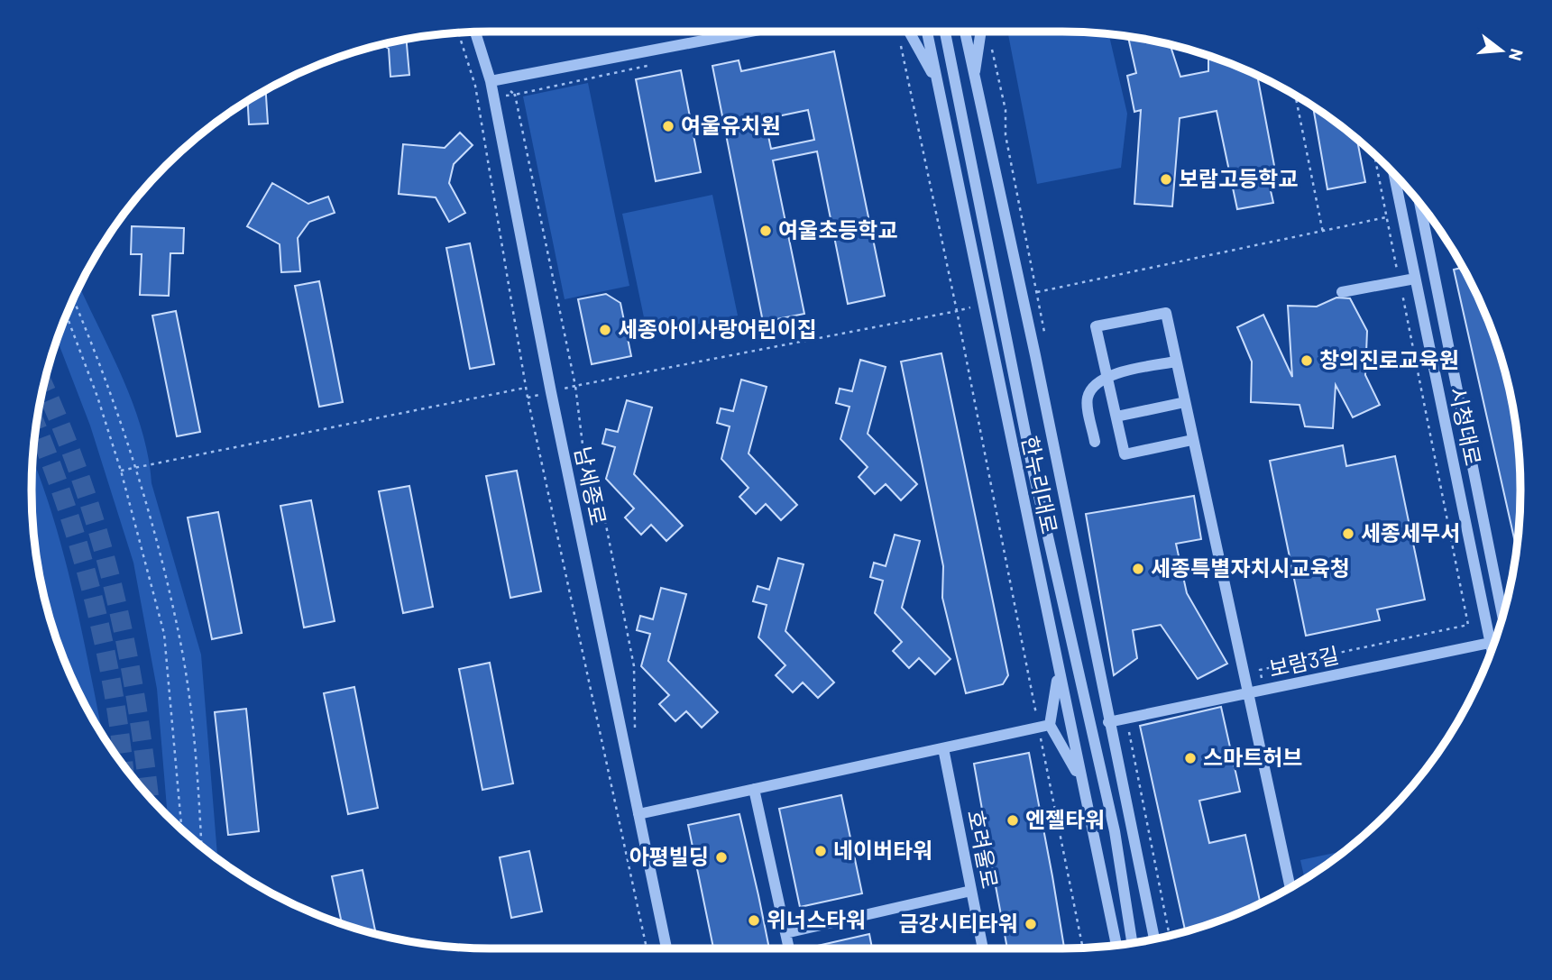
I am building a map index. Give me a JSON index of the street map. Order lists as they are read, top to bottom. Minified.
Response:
{"streets":{"street":["시청대로","한누리대로","남세종로","보람3길","호려울로"]},"crossings":[["시청대로","보람3길"],["한누리대로","보람3길"]],"places":["여울유치원","보람고등학교","여울초등학교","세종아이사랑어린이집","창의진로교육원","세종세무서","세종특별자치시교육청","스마트허브","엔젤타워","네이버타워","아평빌딩","위너스타워","금강시티타워"],"north":"right"}
